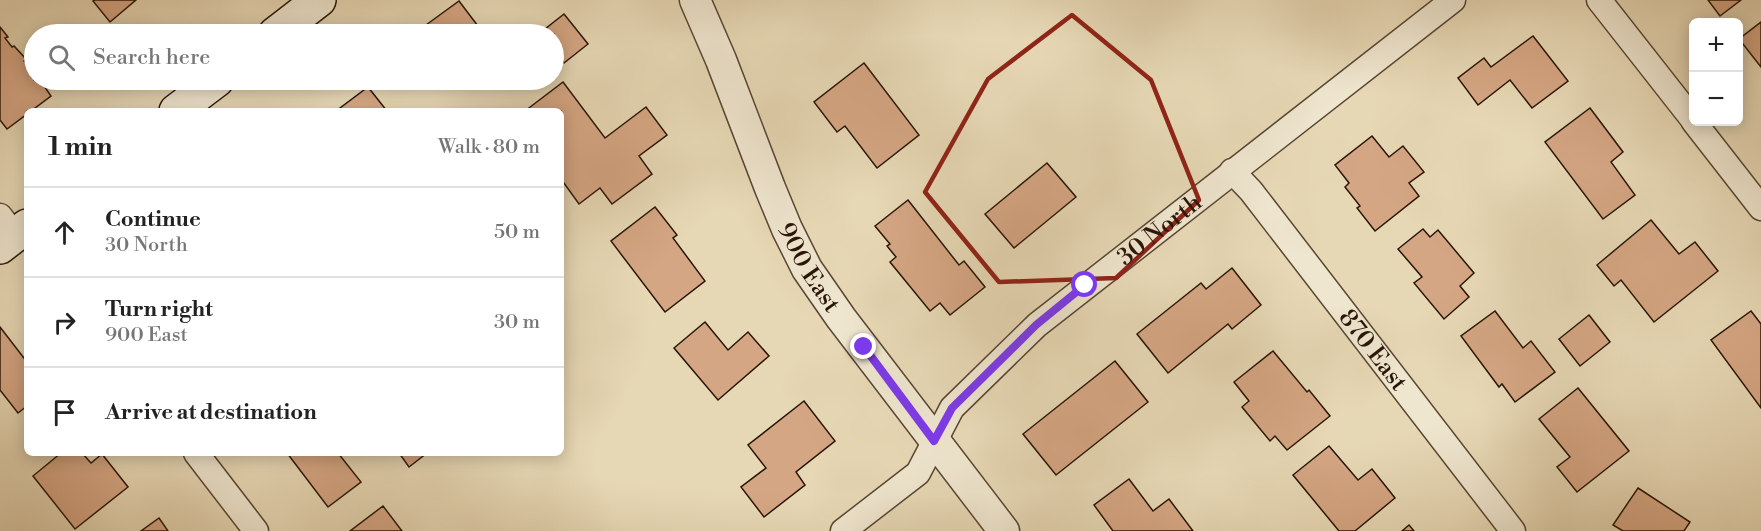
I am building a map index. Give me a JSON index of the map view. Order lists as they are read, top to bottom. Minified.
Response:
{"streets":{"street":["30 North","900 East","870 East"]},"crossings":[["30 North","900 East"],["30 North","870 East"]],"page":{"map_buttons":["+","−"],"search":"Search here","heading":["1 min","Walk · 80 m"],"list":[["Continue","30 North","50 m"],["Turn right","900 East","30 m"],"Arrive at destination"]}}
